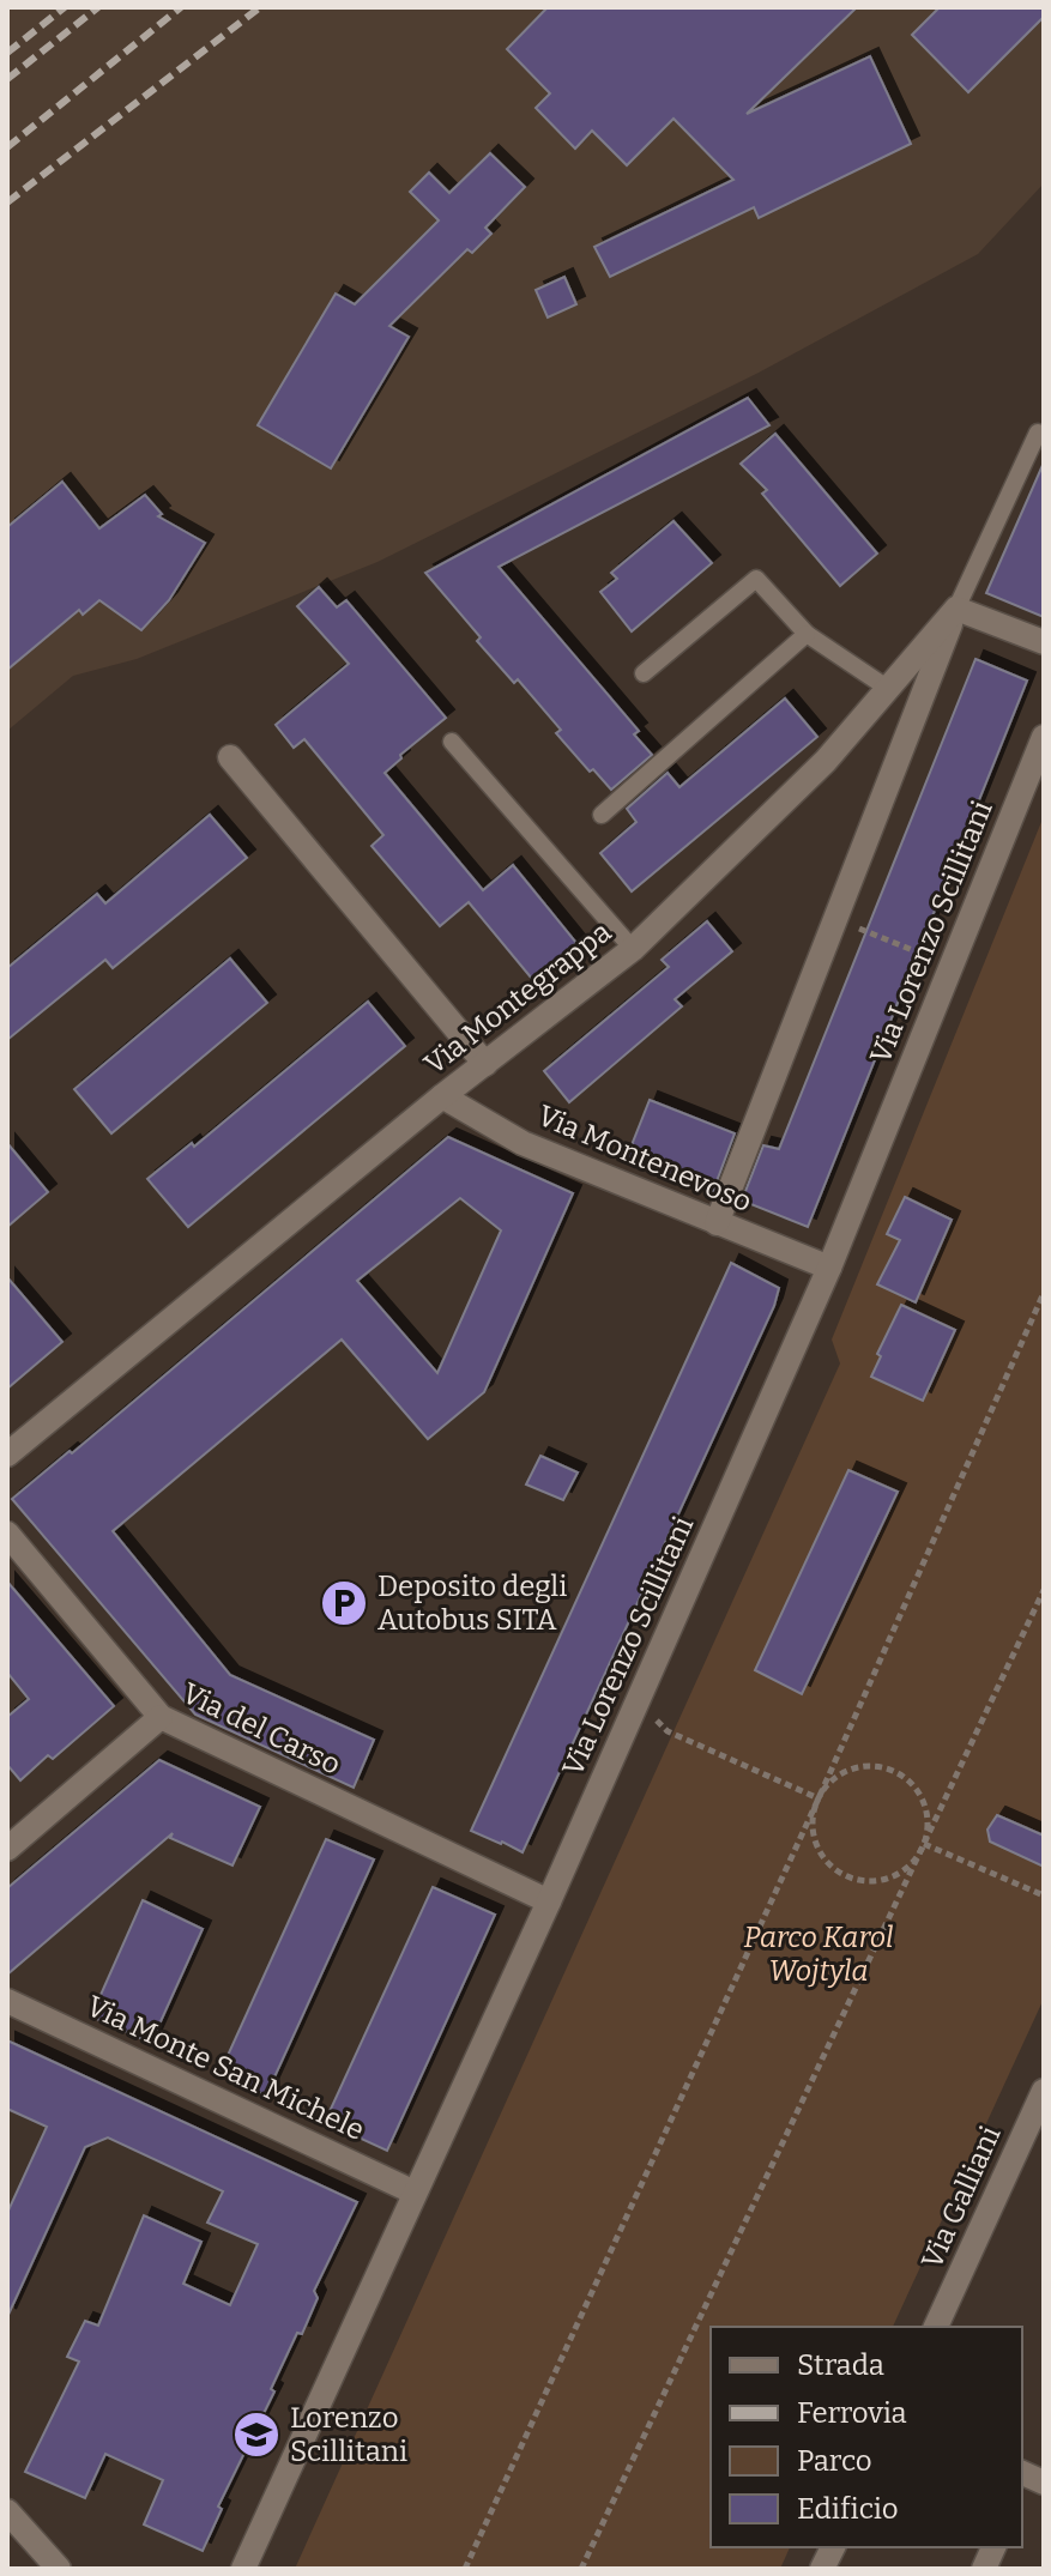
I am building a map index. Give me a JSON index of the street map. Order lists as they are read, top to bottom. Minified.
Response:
{"streets":{"street":["Via Lorenzo Scillitani","Via Montegrappa","Via Montenevoso","Via del Carso","Via Monte San Michele","Via Galliani"]},"crossings":[["Via Lorenzo Scillitani","Via Montenevoso"],["Via Lorenzo Scillitani","Via del Carso"],["Via Lorenzo Scillitani","Via Monte San Michele"],["Via Montegrappa","Via Montenevoso"]],"parks":["Parco Karol Wojtyla"],"places":{"parking":["Deposito degli Autobus SITA"],"school or university":["Lorenzo Scillitani"]},"legend":["Strada","Ferrovia","Parco","Edificio"]}
